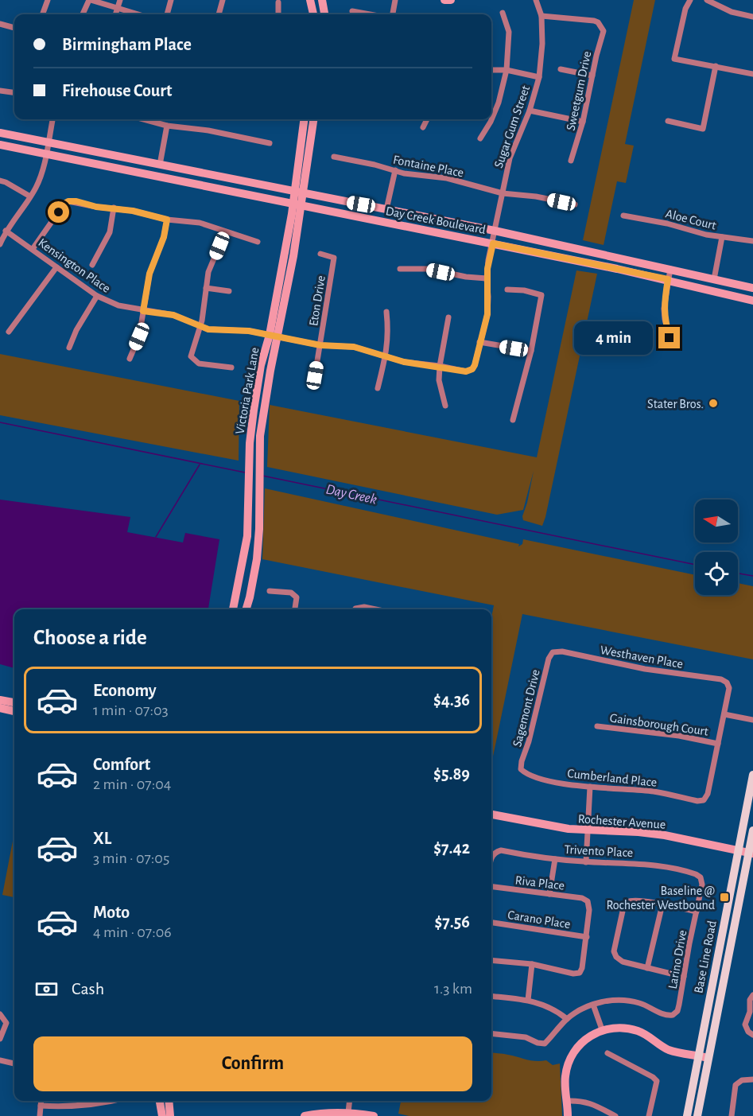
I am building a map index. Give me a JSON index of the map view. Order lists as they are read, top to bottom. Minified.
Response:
{"streets":{"main road":["Day Creek Boulevard","Victoria Park Lane","Rochester Avenue","Base Line Road"],"street":["Sweetgum Drive","Sugar Gum Street","Fontaine Place","Aloe Court","Kensington Place","Eton Drive","Westhaven Place","Sagemont Drive","Gainsborough Court","Cumberland Place","Trivento Place","Riva Place","Carano Place","Larino Drive"]},"crossings":[["Sweetgum Drive","Sugar Gum Street"],["Sugar Gum Street","Fontaine Place"],["Sugar Gum Street","Day Creek Boulevard"],["Sugar Gum Street","Kensington Place"],["Day Creek Boulevard","Victoria Park Lane"],["Kensington Place","Eton Drive"],["Kensington Place","Victoria Park Lane"],["Westhaven Place","Sagemont Drive"],["Sagemont Drive","Cumberland Place"],["Gainsborough Court","Cumberland Place"],["Rochester Avenue","Base Line Road"],["Trivento Place","Larino Drive"],["Riva Place","Carano Place"]],"water":["Day Creek"],"places":{"other":["Stater Bros."],"transit":["Baseline @ Rochester Westbound"]},"north":"left","page":{"banner":["Birmingham Place","Firehouse Court"],"bubble":"4 min","heading":"Choose a ride","list":[{"name":"Economy","note":"1 min · 07:03","value":"$4.36"},{"name":"Comfort","note":"2 min · 07:04","value":"$5.89"},{"name":"XL","note":"3 min · 07:05","value":"$7.42"},{"name":"Moto","note":"4 min · 07:06","value":"$7.56"}],"pay":["Cash","1.3 km"],"buttons":"Confirm"}}
